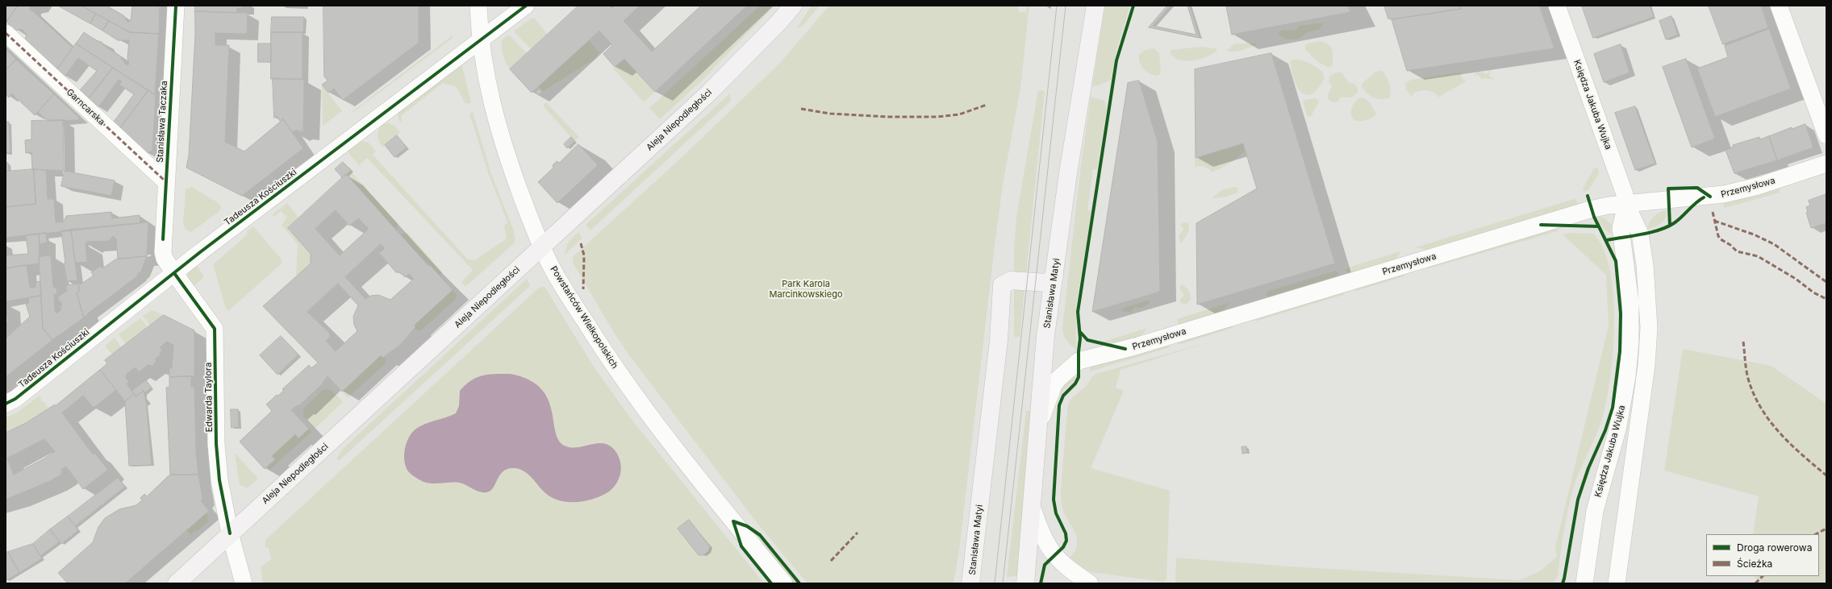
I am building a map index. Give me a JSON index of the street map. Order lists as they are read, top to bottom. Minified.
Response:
{"streets":{"street":["Księdza Jakuba Wujka","Garncarska","Aleja Niepodległości","Stanisława Taczaka","Przemysłowa","Tadeusza Kościuszki","Stanisława Matyi","Powstańców Wielkopolskich","Edwarda Taylora"]},"crossings":[["Księdza Jakuba Wujka","Przemysłowa"],["Garncarska","Stanisława Taczaka"],["Aleja Niepodległości","Powstańców Wielkopolskich"],["Aleja Niepodległości","Edwarda Taylora"],["Stanisława Taczaka","Tadeusza Kościuszki"],["Stanisława Taczaka","Edwarda Taylora"],["Przemysłowa","Stanisława Matyi"],["Tadeusza Kościuszki","Powstańców Wielkopolskich"],["Tadeusza Kościuszki","Edwarda Taylora"]],"parks":["Park Karola Marcinkowskiego"],"legend":["Droga rowerowa","Ścieżka"]}
